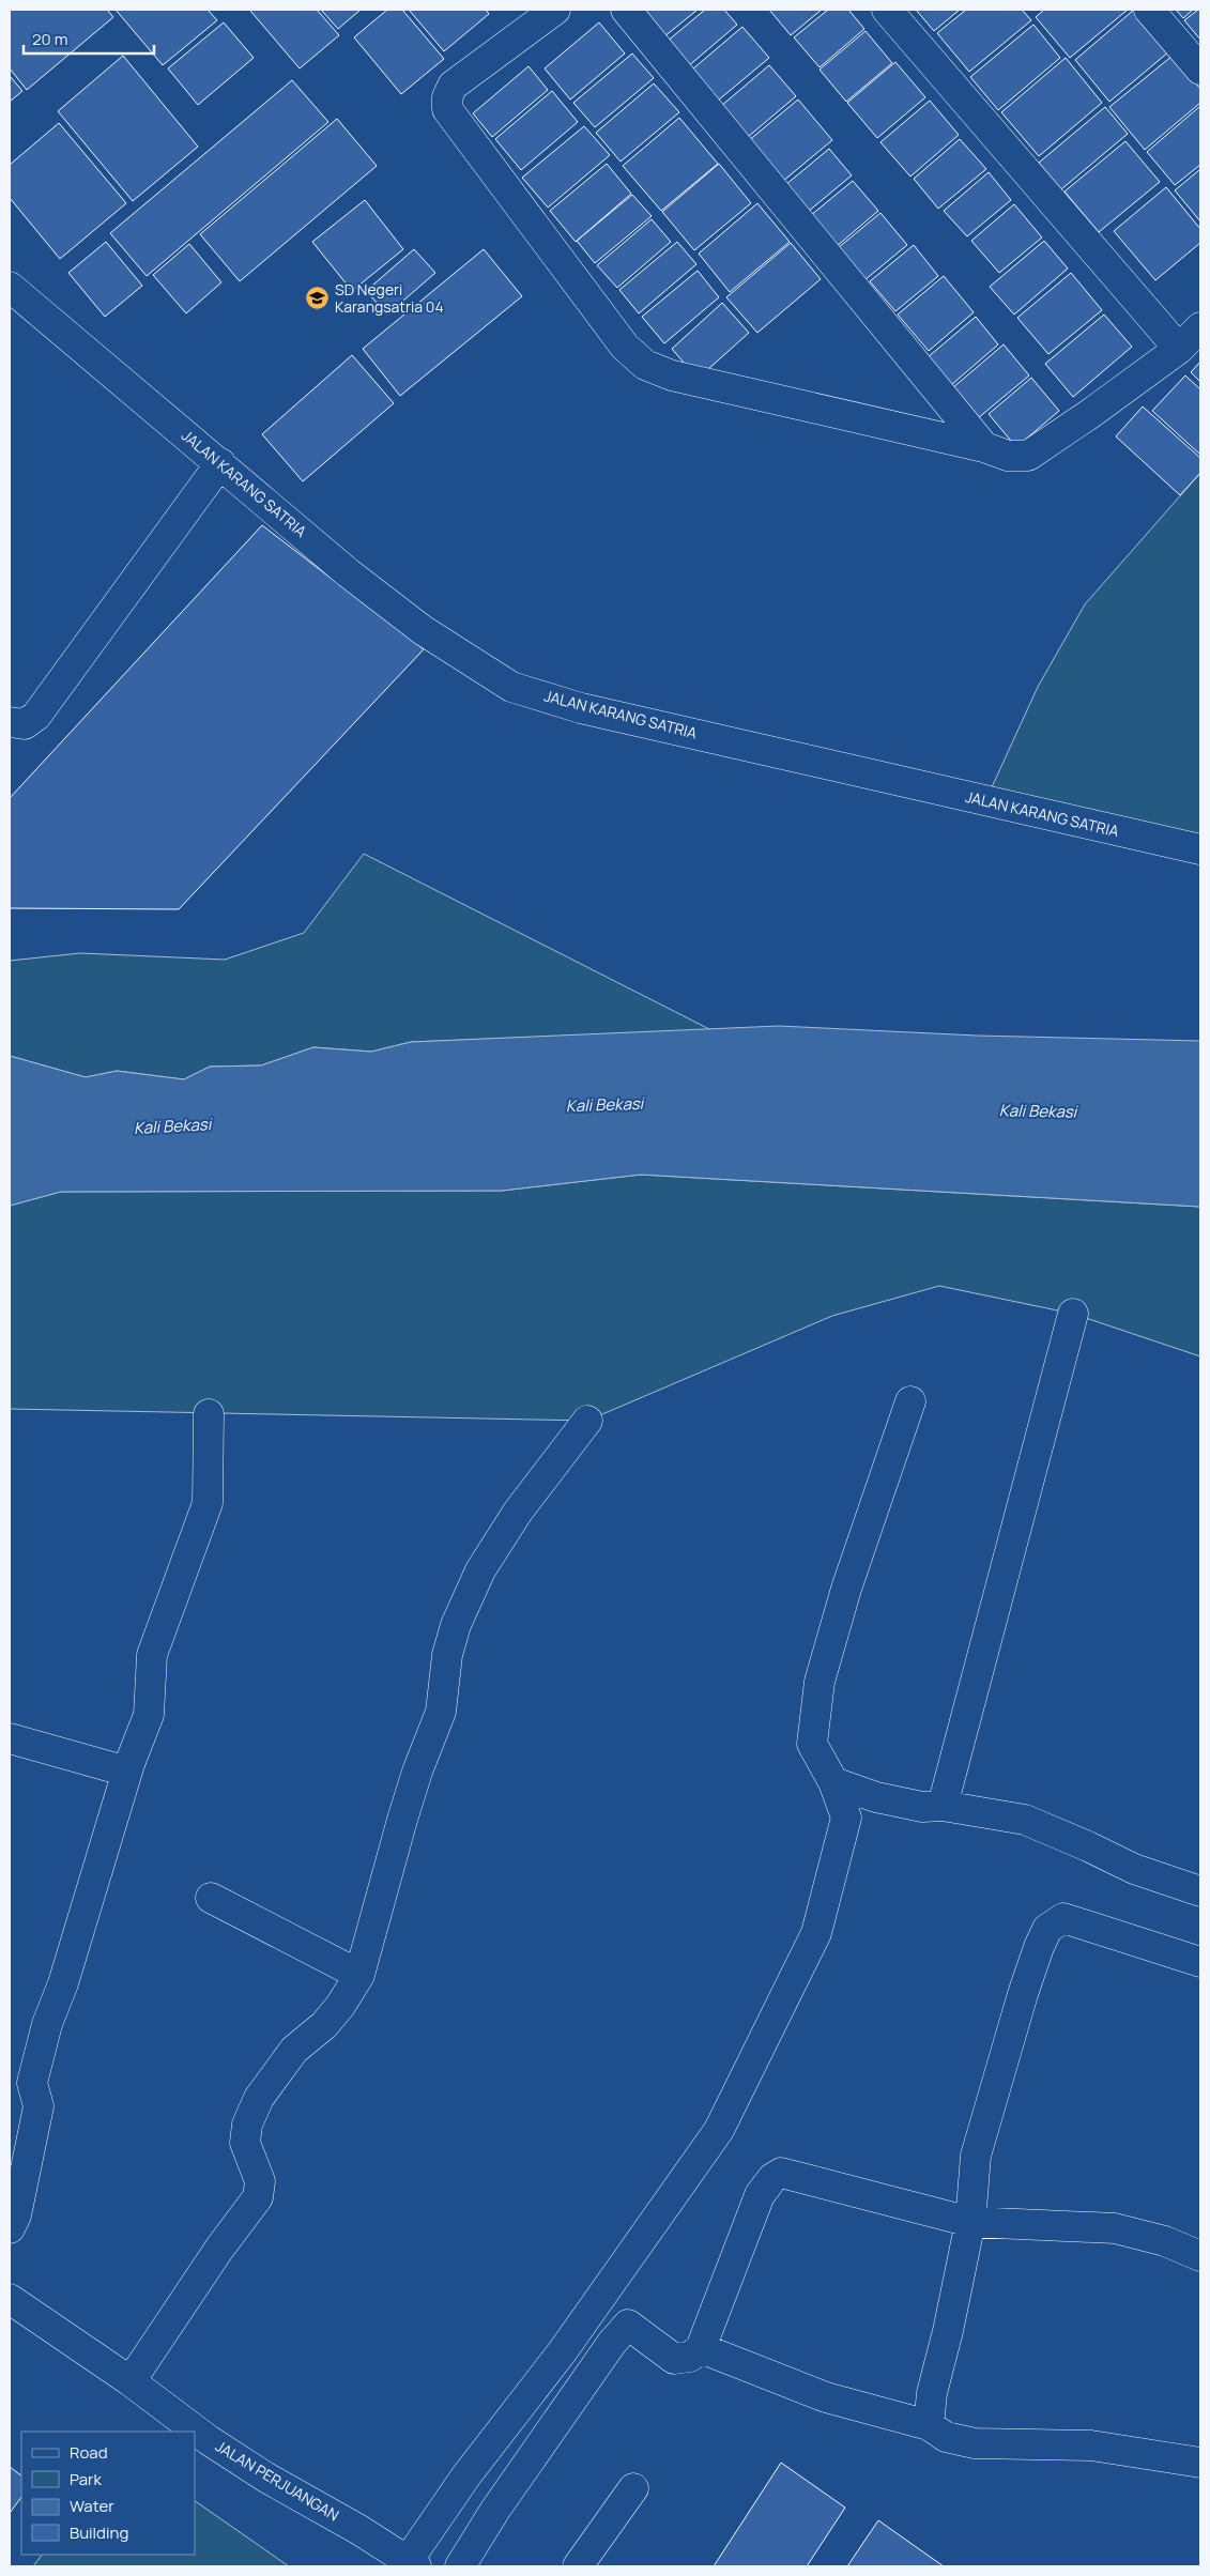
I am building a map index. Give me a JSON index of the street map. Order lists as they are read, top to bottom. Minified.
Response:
{"streets":{"street":["JALAN KARANG SATRIA","JALAN PERJUANGAN"]},"water":["Kali Bekasi"],"places":{"school or university":["SD Negeri Karangsatria 04"]},"legend":["Road","Park","Water","Building"],"scale_bar":"20 m"}
